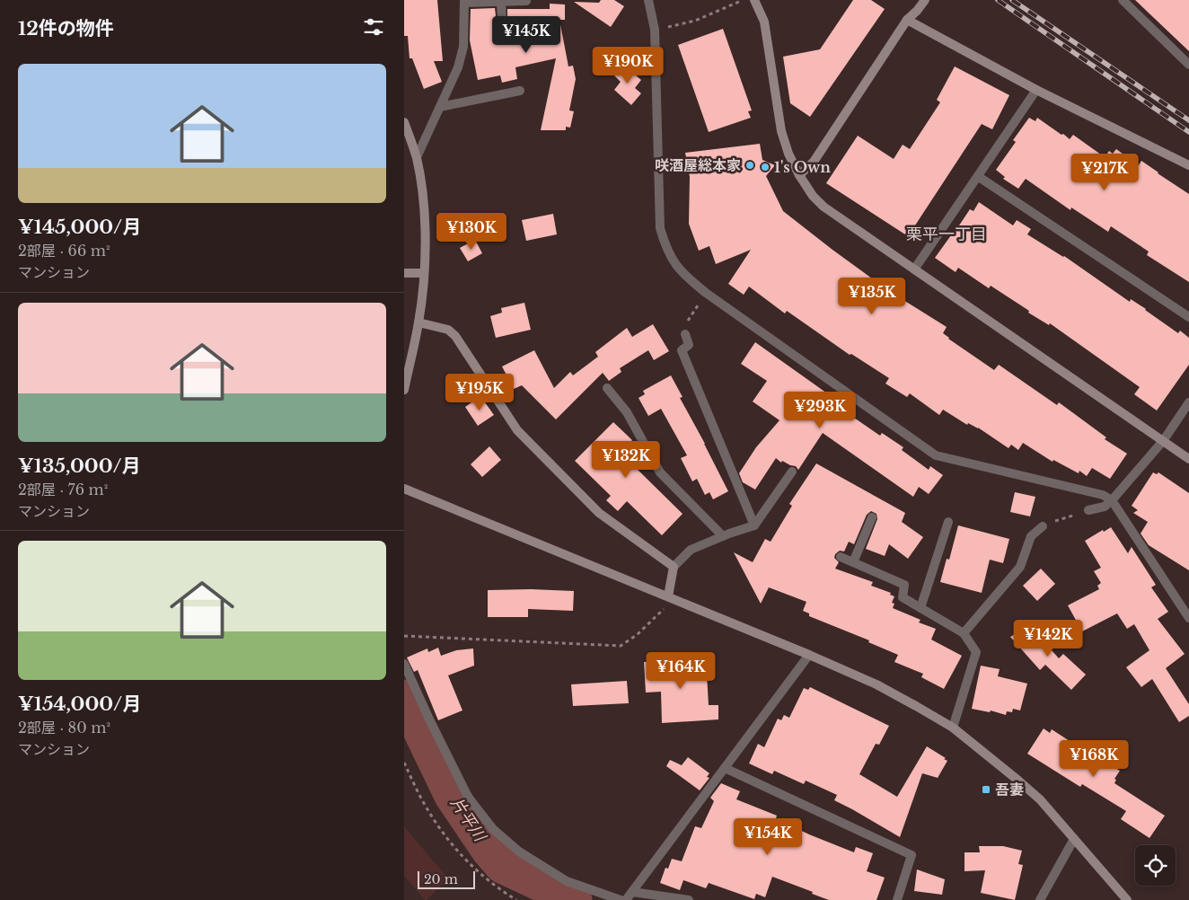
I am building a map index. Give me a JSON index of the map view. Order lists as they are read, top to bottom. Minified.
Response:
{"districts":["栗平一丁目"],"water":["片平川"],"places":{"other":["咲酒屋総本家","1's Own"],"transit":["吾妻"]},"scale_bar":"20 m","page":{"heading":"12件の物件","price":["¥145K","¥190K","¥217K","¥130K","¥135K","¥195K","¥293K","¥132K","¥142K","¥164K","¥168K","¥154K"],"list":[{"name":"¥145,000/月","note":"2部屋 · 66 m² · マンション"},{"name":"¥135,000/月","note":"2部屋 · 76 m² · マンション"},{"name":"¥154,000/月","note":"2部屋 · 80 m² · マンション"}],"scale":"20 m"}}
